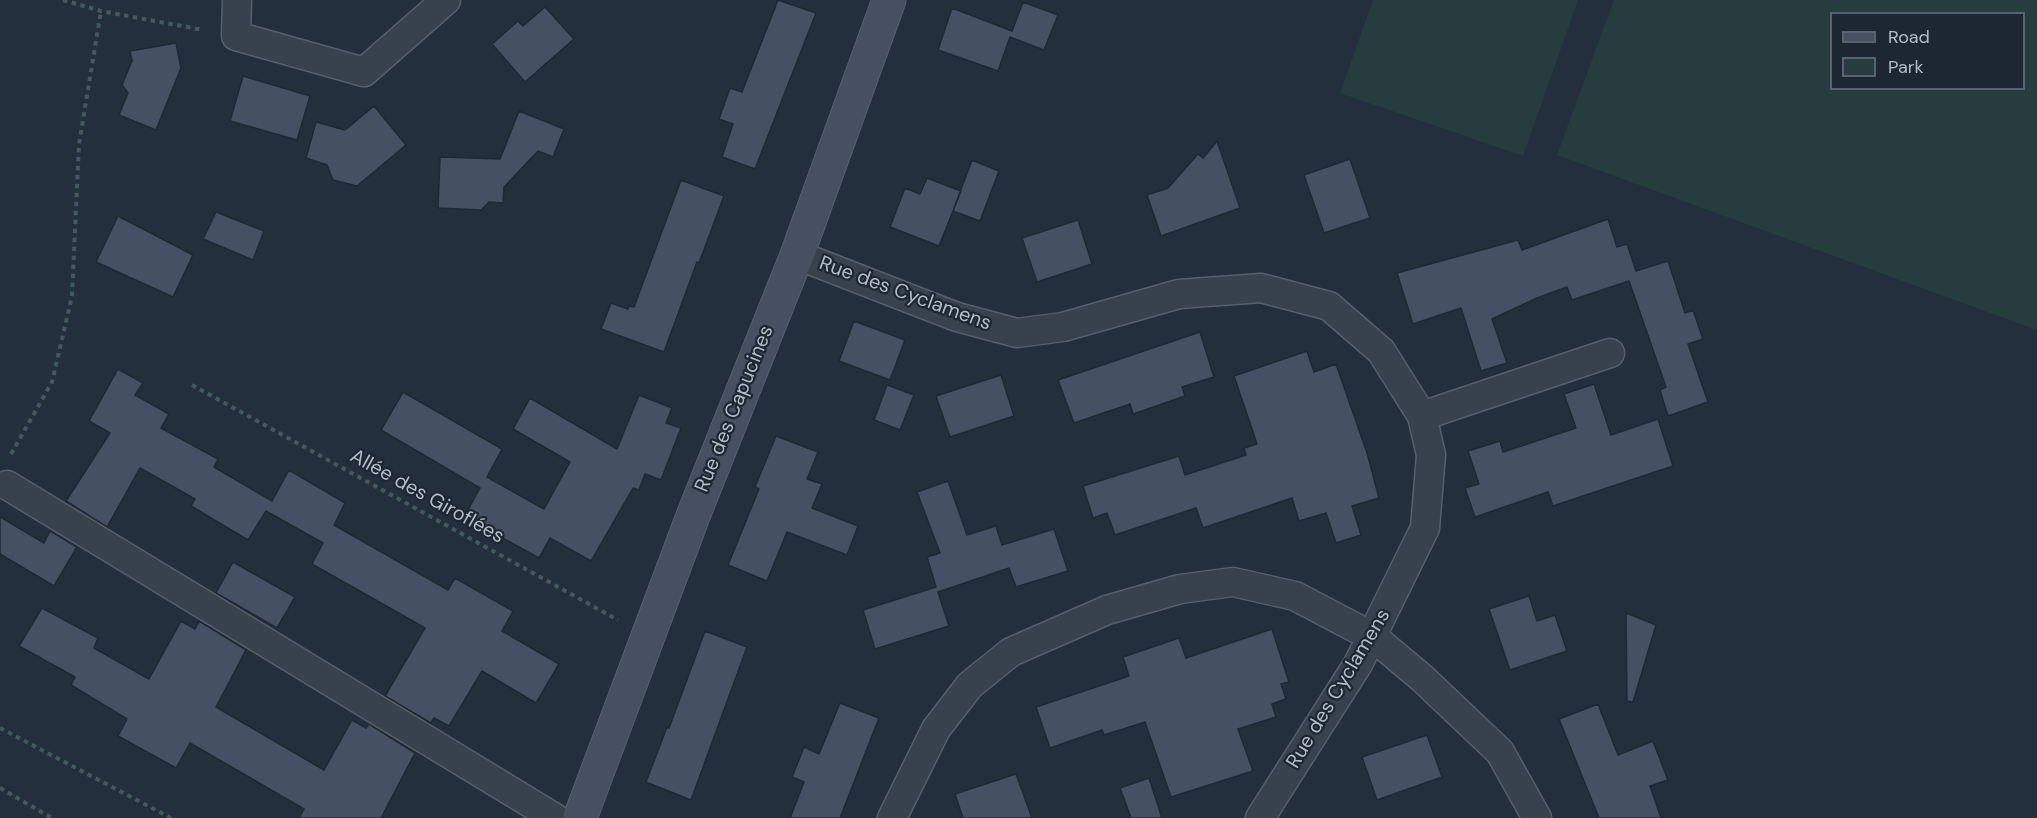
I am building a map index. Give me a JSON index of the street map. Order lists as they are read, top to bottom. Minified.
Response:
{"streets":{"street":["Rue des Cyclamens","Rue des Capucines"],"path":["Allée des Giroflées"]},"crossings":[["Rue des Cyclamens","Rue des Capucines"],["Rue des Capucines","Allée des Giroflées"]],"legend":["Road","Park"]}
